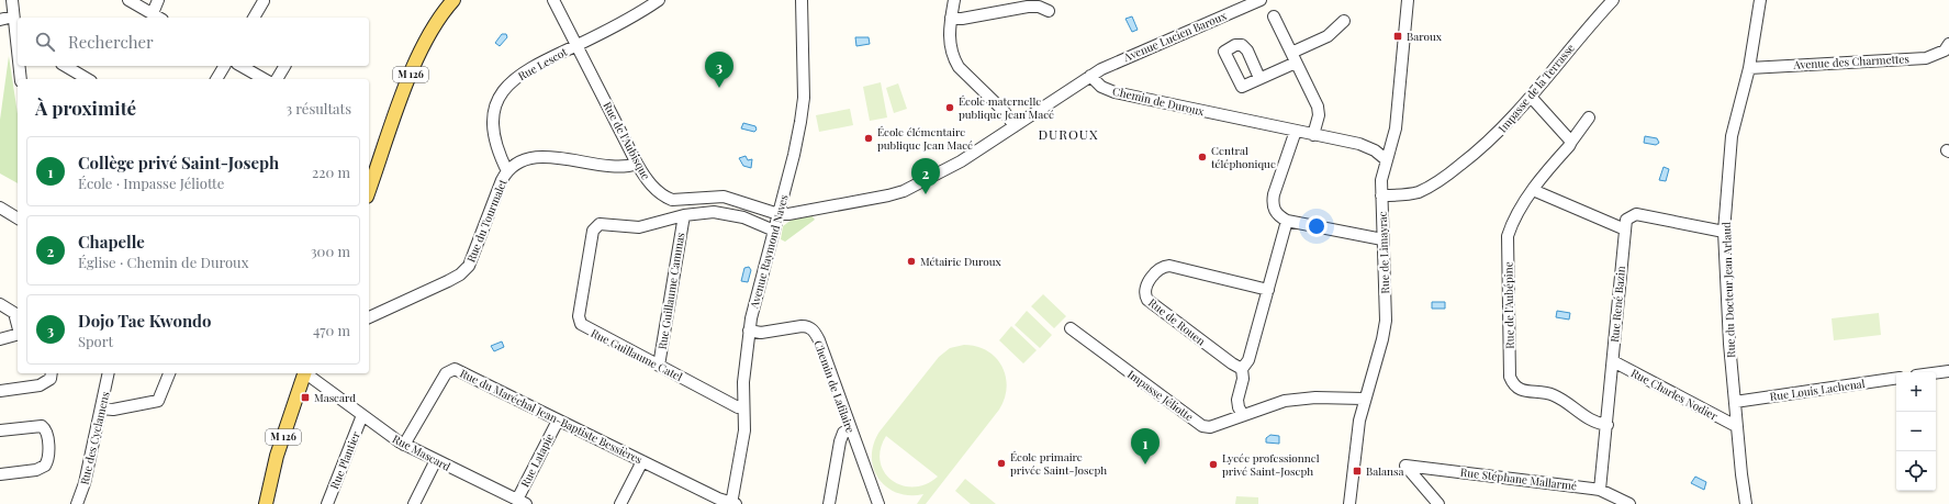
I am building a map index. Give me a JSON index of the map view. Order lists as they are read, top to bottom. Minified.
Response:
{"streets":{"main road":["M 126"],"street":["Avenue Lucien Baroux","Avenue des Charmettes","Rue Lescot","Impasse de la Terrasse","Chemin de Duroux","Rue de l'Aubisque","Rue du Tourmalet","Avenue Raymond Naves","Rue de Limayrac","Rue du Docteur Jean Arlaud","Rue Guillaume Cammas","Rue René Bazin","Rue de l'Aubépine","Rue de Rouen","Rue Guillaume Catel","Chemin de Lafilaire","Rue Louis Lachenal","Rue Charles Nodier","Impasse Jéliotte","Rue du Maréchal Jean-Baptiste Bessières","Rue des Cyclamens","Rue Mascard","Rue Plantier","Rue Latapie","Rue Stéphane Mallarmé"]},"crossings":[["Avenue Lucien Baroux","Chemin de Duroux"],["Avenue des Charmettes","Rue du Docteur Jean Arlaud"],["Rue Lescot","Rue de l'Aubisque"],["Rue Lescot","Rue du Tourmalet"],["Impasse de la Terrasse","Rue de Limayrac"],["Chemin de Duroux","Rue de Limayrac"],["Rue de l'Aubisque","Rue du Tourmalet"],["Rue de l'Aubisque","Avenue Raymond Naves"],["Avenue Raymond Naves","Rue Guillaume Catel"],["Avenue Raymond Naves","Chemin de Lafilaire"],["Avenue Raymond Naves","Rue du Maréchal Jean-Baptiste Bessières"],["Rue de Limayrac","Impasse Jéliotte"],["Rue du Docteur Jean Arlaud","Rue Louis Lachenal"],["Rue du Docteur Jean Arlaud","Rue Charles Nodier"],["Rue Guillaume Cammas","Rue Guillaume Catel"],["Rue René Bazin","Rue de l'Aubépine"],["Rue René Bazin","Rue Charles Nodier"],["Rue René Bazin","Rue Stéphane Mallarmé"],["Rue du Maréchal Jean-Baptiste Bessières","Rue Mascard"],["Rue du Maréchal Jean-Baptiste Bessières","Rue Latapie"],["Rue Mascard","Rue Plantier"],["Rue Mascard","Rue Latapie"]],"districts":["DUROUX"],"places":{"transit":["Baroux","Mascard","Balansa"],"other":["École maternelle publique Jean Macé","École élémentaire publique Jean Macé","Central téléphonique","Métairie Duroux","École primaire privée Saint-Joseph","Lycée professionnel privé Saint-Joseph"]},"page":{"search":"Rechercher","pins":["3","2","1"],"heading":["À proximité","3 résultats"],"list":[{"mark":"1","name":"Collège privé Saint-Joseph","note":"École · Impasse Jéliotte","value":"220 m"},{"mark":"2","name":"Chapelle","note":"Église · Chemin de Duroux","value":"300 m"},{"mark":"3","name":"Dojo Tae Kwondo","note":"Sport","value":"470 m"}],"map_buttons":["+","−"]}}
